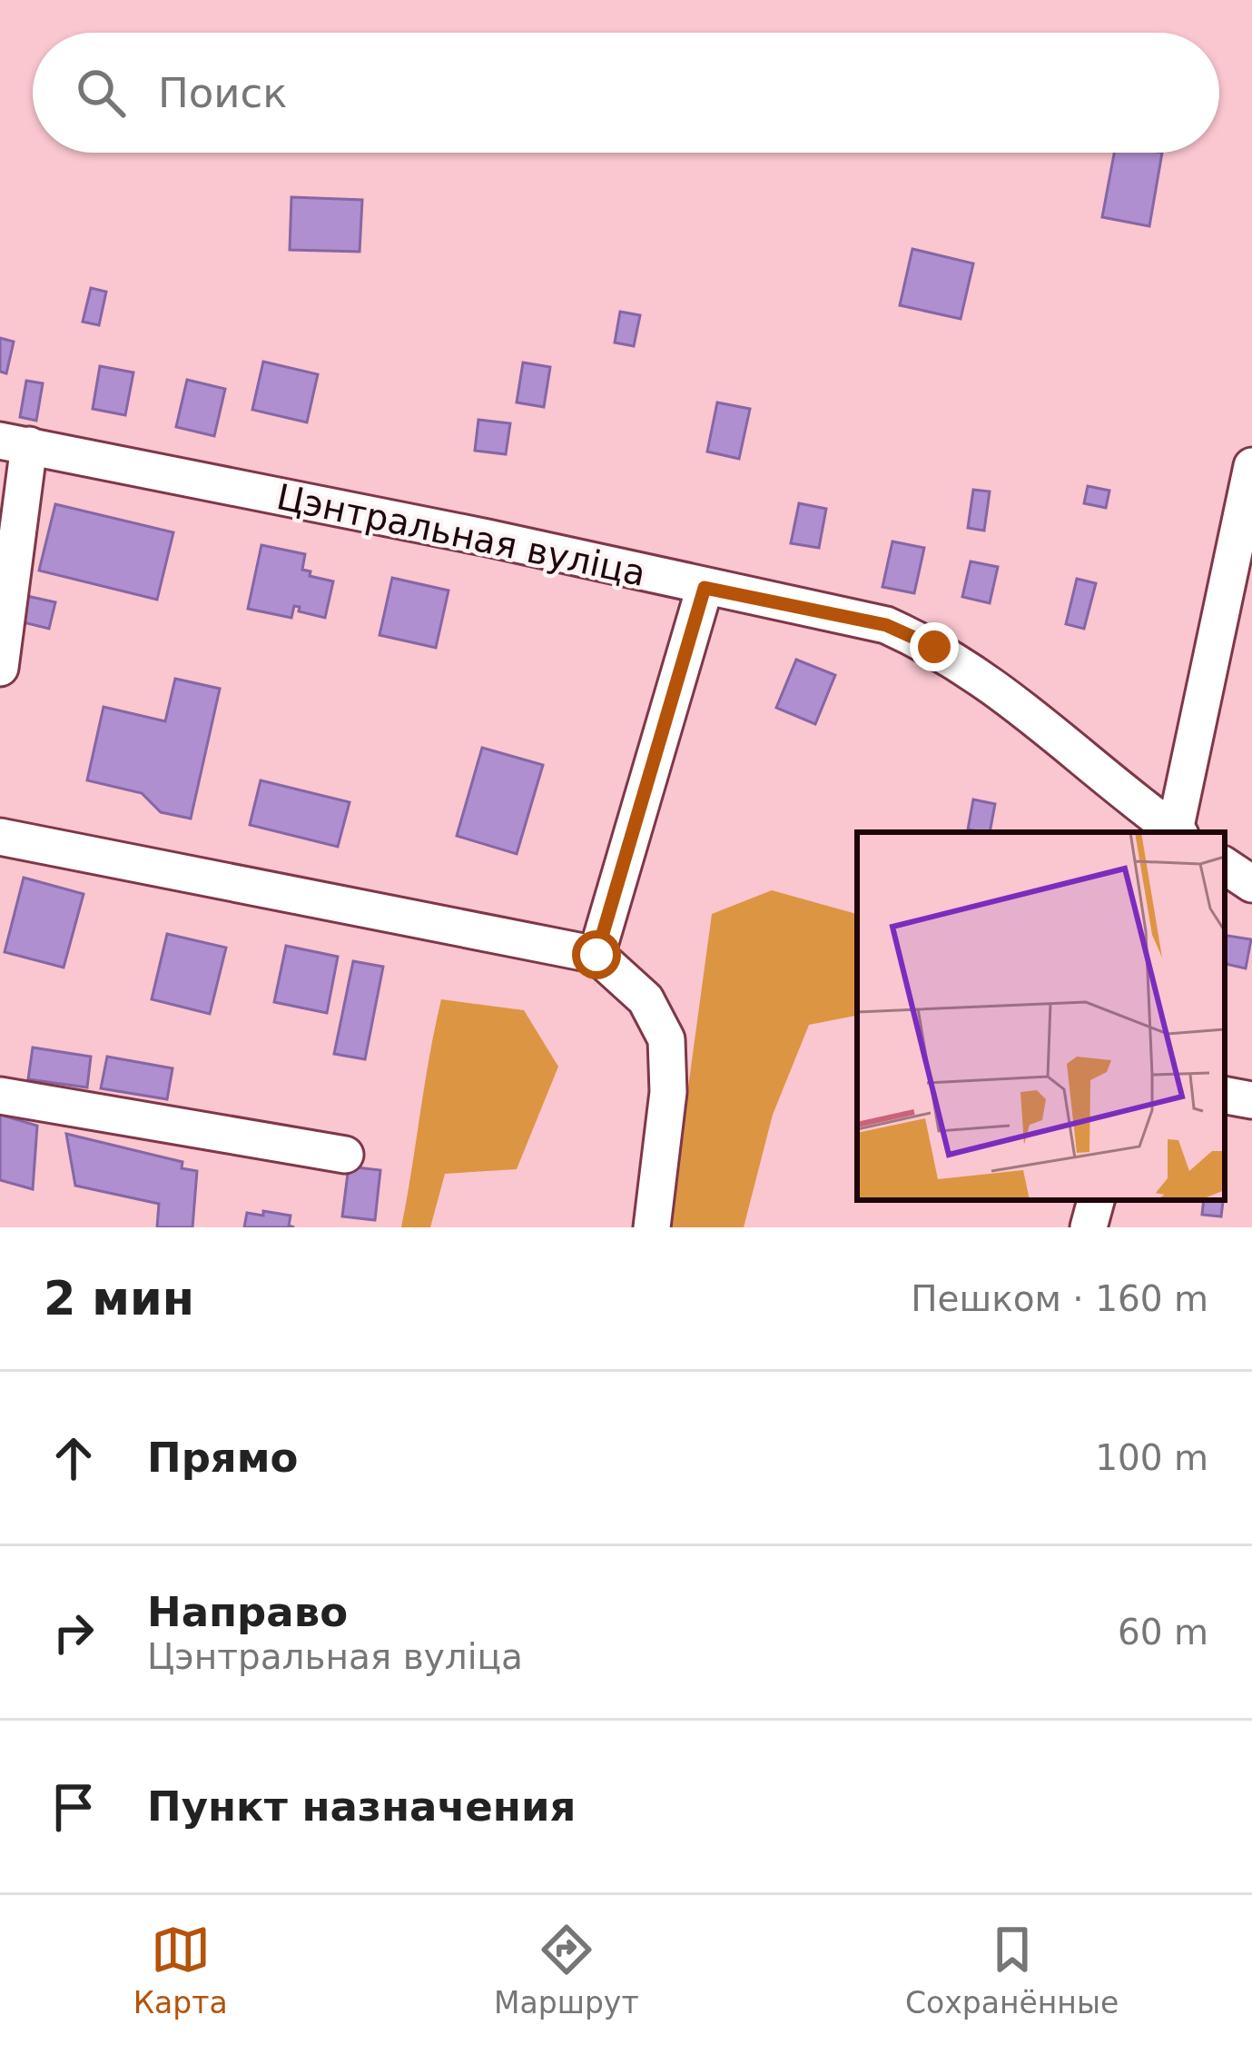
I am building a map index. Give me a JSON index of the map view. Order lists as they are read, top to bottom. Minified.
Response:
{"streets":{"street":["Цэнтральная вуліца"]},"page":{"search":"Поиск","heading":["2 мин","Пешком · 160 m"],"list":[["Прямо","100 m"],["Направо","Цэнтральная вуліца","60 m"],"Пункт назначения"],"nav":["Карта","Маршрут","Сохранённые"]}}
